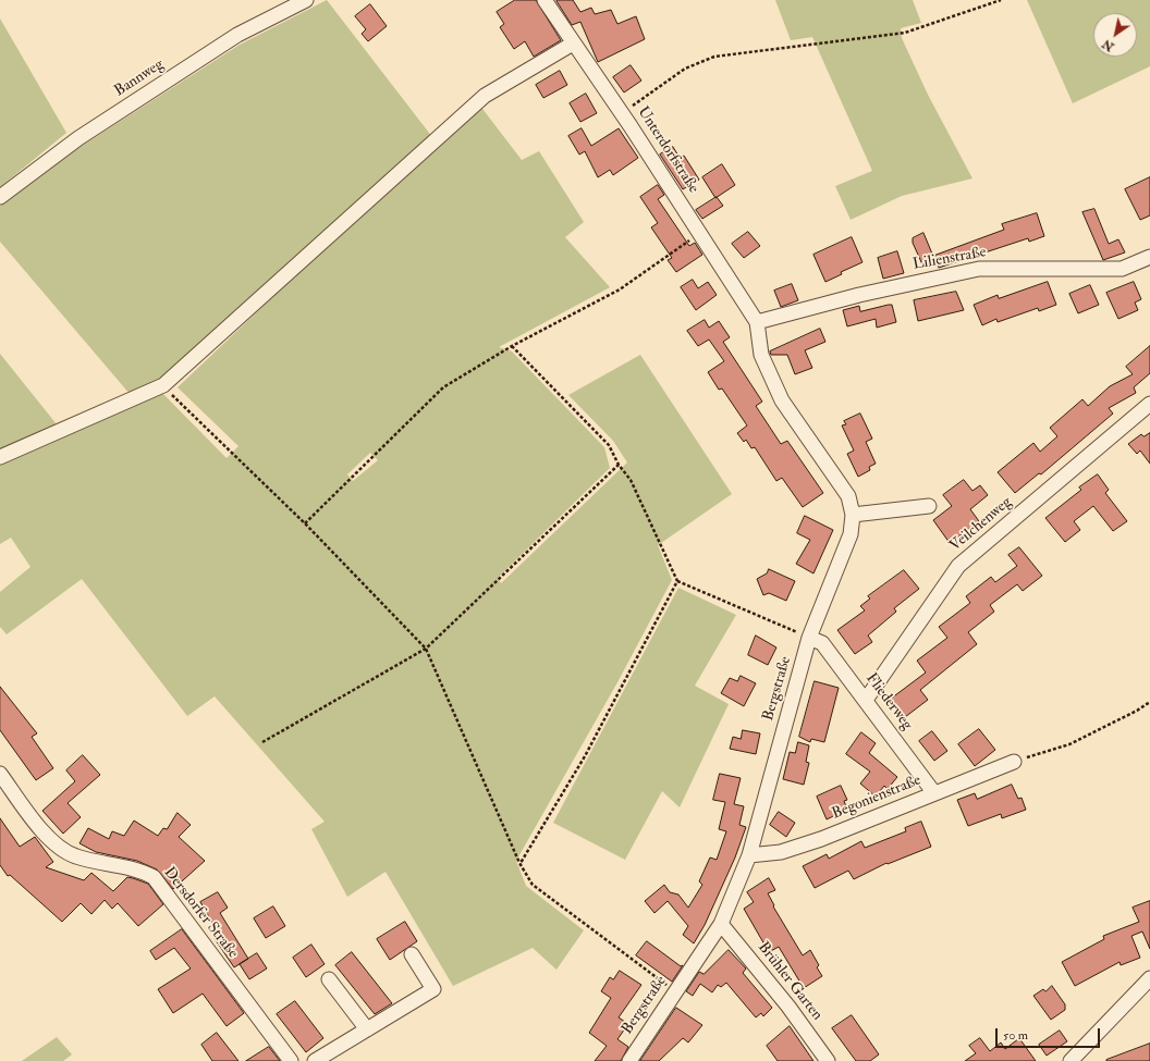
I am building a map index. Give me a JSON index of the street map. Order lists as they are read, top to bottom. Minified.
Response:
{"streets":{"street":["Bannweg","Unterdorfstraße","Lilienstraße","Veilchenweg","Bergstraße","Fliederweg","Begonienstraße","Dersdorfer Straße","Brühler Garten"]},"crossings":[["Unterdorfstraße","Lilienstraße"],["Unterdorfstraße","Bergstraße"],["Lilienstraße","Bergstraße"],["Veilchenweg","Fliederweg"],["Bergstraße","Fliederweg"],["Bergstraße","Begonienstraße"],["Bergstraße","Brühler Garten"],["Fliederweg","Begonienstraße"]],"scale_bar":"50 m","north":"bottom left"}
